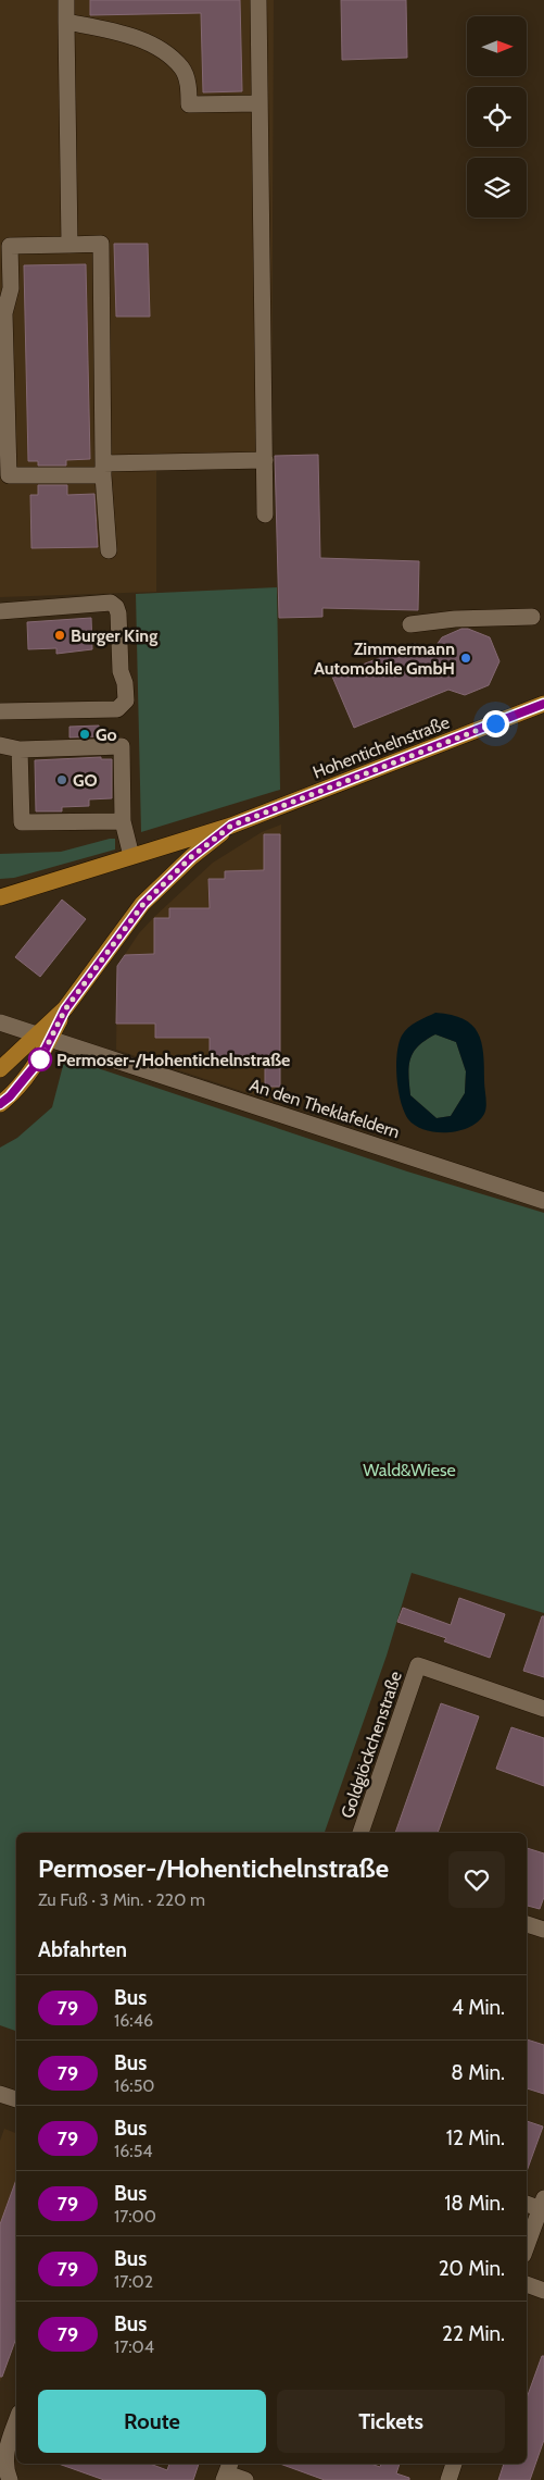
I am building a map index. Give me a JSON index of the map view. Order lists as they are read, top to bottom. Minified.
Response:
{"streets":{"main road":["Hohentichelnstraße"],"street":["An den Theklafeldern","Goldglöckchenstraße"]},"crossings":[["Hohentichelnstraße","An den Theklafeldern"]],"parks":["Wald&Wiese"],"places":["Burger King","Zimmermann Automobile GmbH","Go","GO","Permoser-/Hohentichelnstraße"],"lines":["bus line 79"],"north":"right","page":{"heading":[["Permoser-/Hohentichelnstraße","Zu Fuß · 3 Min. · 220 m"],"Abfahrten"],"list":[{"mark":"79","name":"Bus","note":"16:46","value":"4 Min."},{"mark":"79","name":"Bus","note":"16:50","value":"8 Min."},{"mark":"79","name":"Bus","note":"16:54","value":"12 Min."},{"mark":"79","name":"Bus","note":"17:00","value":"18 Min."},{"mark":"79","name":"Bus","note":"17:02","value":"20 Min."},{"mark":"79","name":"Bus","note":"17:04","value":"22 Min."}],"buttons":["Route","Tickets"]}}
